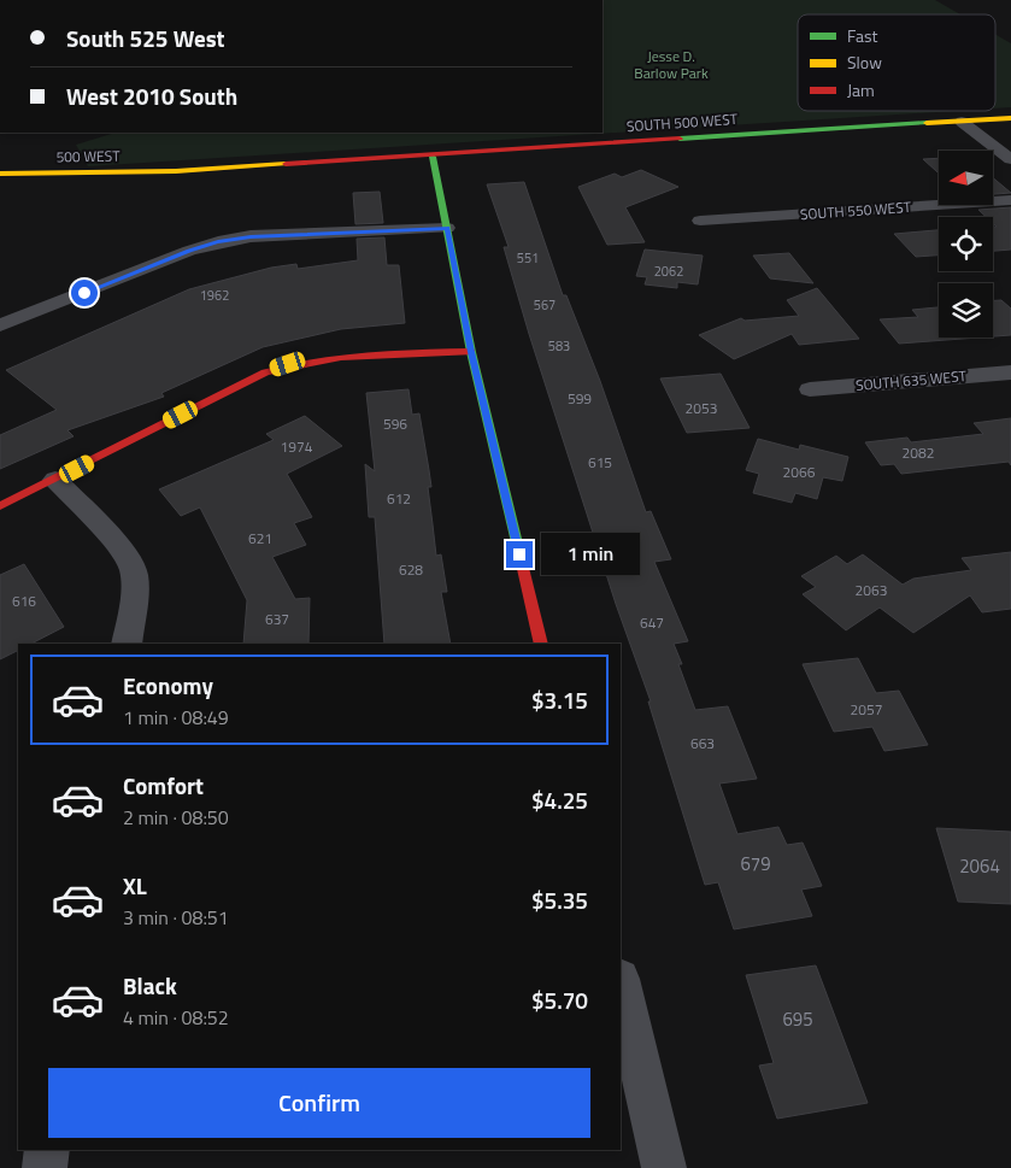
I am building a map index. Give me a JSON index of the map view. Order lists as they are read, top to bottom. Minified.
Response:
{"streets":{"street":["SOUTH 500 WEST","500 WEST","SOUTH 550 WEST","SOUTH 635 WEST"]},"crossings":[["SOUTH 500 WEST","500 WEST"]],"parks":["Jesse D. Barlow Park"],"house_numbers":["551","2062","1962","567","583","599","2053","596","1974","2082","615","2066","612","621","628","2063","616","637","647","2057","663","679","2064","695"],"legend":["Fast","Slow","Jam"],"north":"left","page":{"banner":["South 525 West","West 2010 South"],"bubble":"1 min","list":[{"name":"Economy","note":"1 min · 08:49","value":"$3.15"},{"name":"Comfort","note":"2 min · 08:50","value":"$4.25"},{"name":"XL","note":"3 min · 08:51","value":"$5.35"},{"name":"Black","note":"4 min · 08:52","value":"$5.70"}],"buttons":"Confirm"}}
